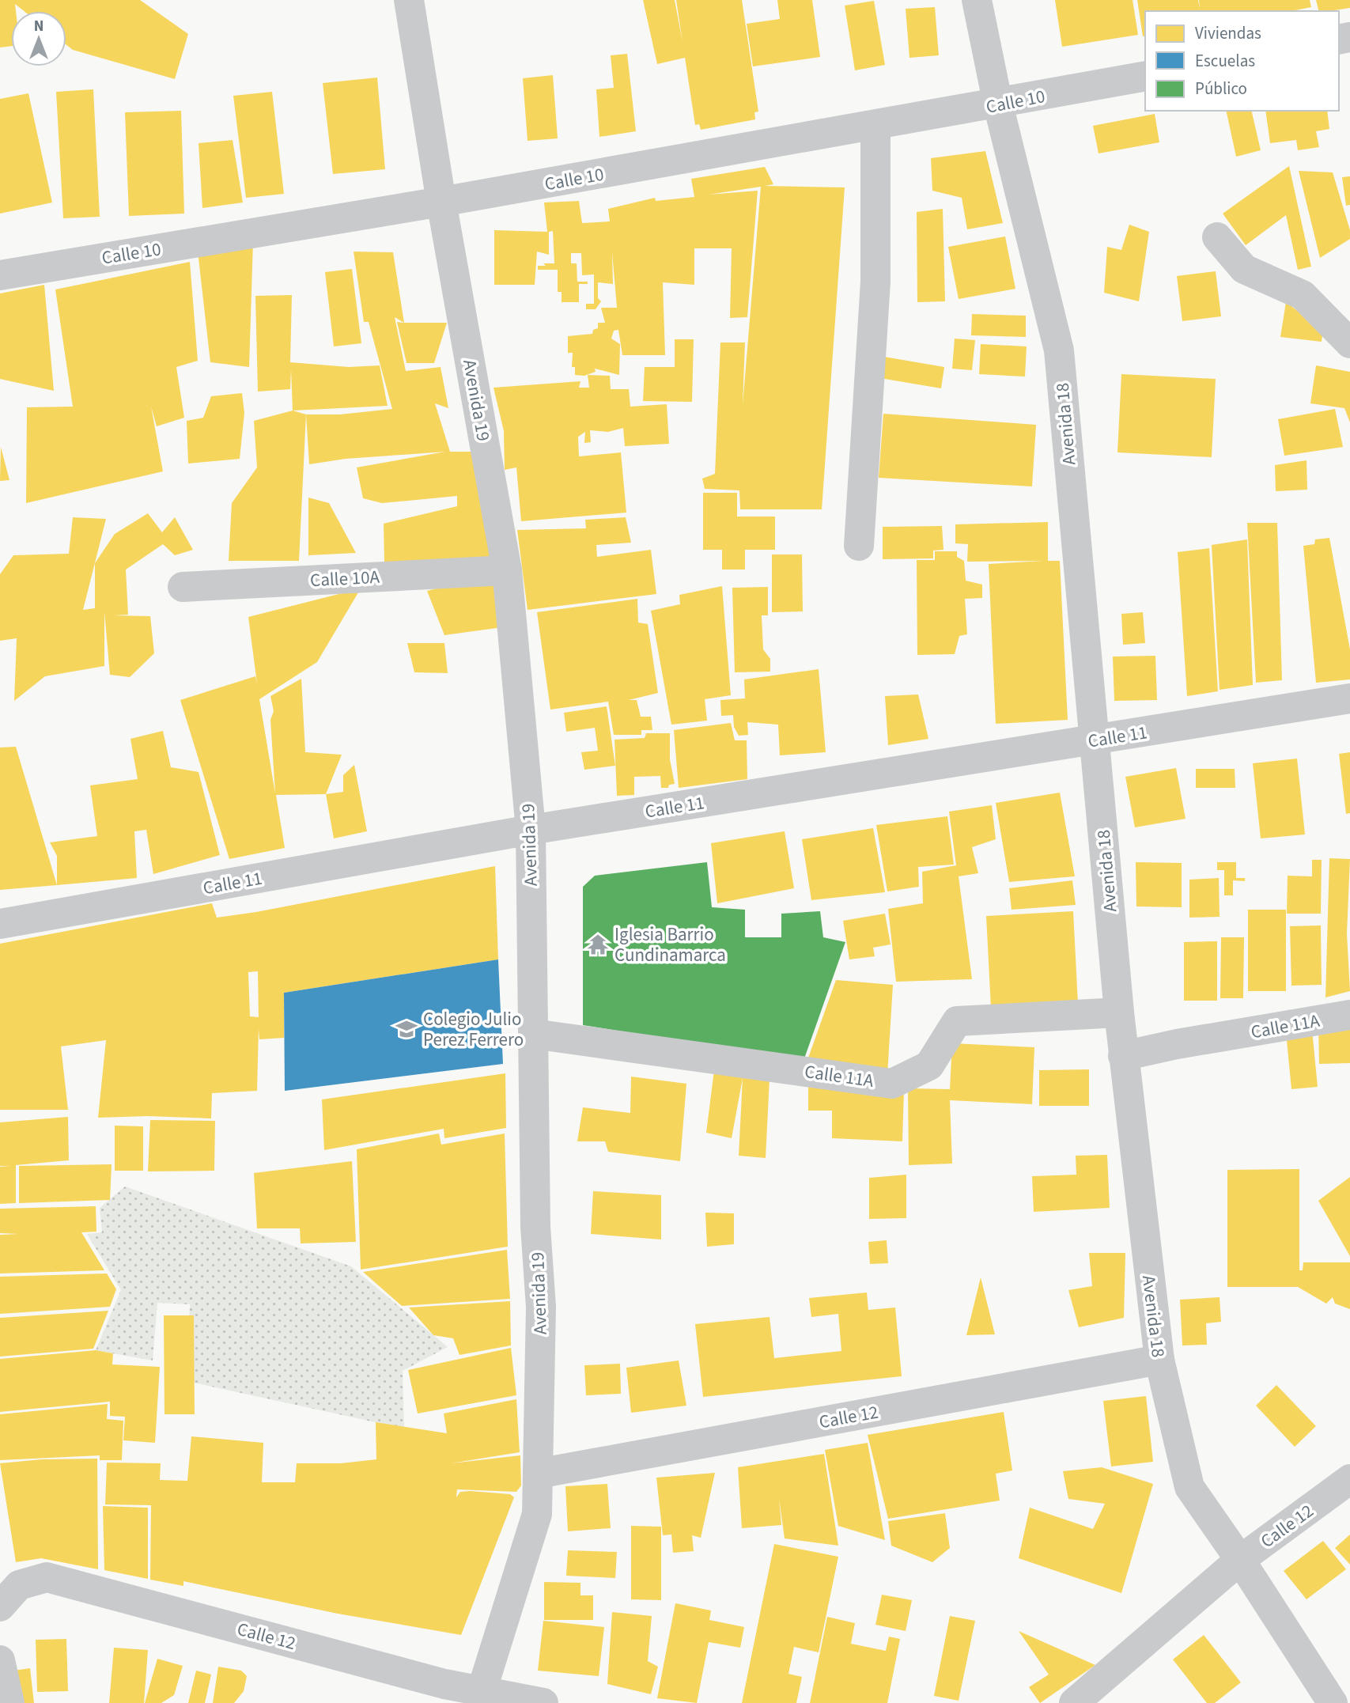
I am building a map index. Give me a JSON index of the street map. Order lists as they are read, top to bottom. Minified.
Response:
{"streets":{"street":["Calle 10","Avenida 19","Avenida 18","Calle 10A","Calle 11","Calle 11A","Calle 12"]},"crossings":[["Calle 10","Avenida 19"],["Calle 10","Avenida 18"],["Avenida 19","Calle 10A"],["Avenida 19","Calle 11"],["Avenida 19","Calle 11A"],["Avenida 19","Calle 12"],["Avenida 18","Calle 11"],["Avenida 18","Calle 11A"],["Avenida 18","Calle 12"]],"places":{"temple":["Iglesia Barrio Cundinamarca"],"school or university":["Colegio Julio Perez Ferrero"]},"legend":["Viviendas","Escuelas","Público"],"north":"top"}
